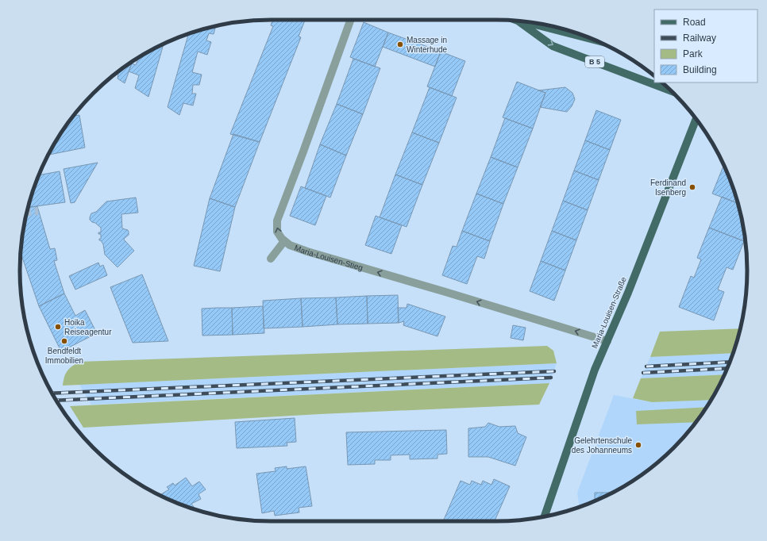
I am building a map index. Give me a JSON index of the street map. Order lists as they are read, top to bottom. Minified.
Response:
{"streets":{"main road":["B 5","Maria-Louisen-Straße"],"street":["Maria-Louisen-Stieg"]},"crossings":[["Maria-Louisen-Stieg","Maria-Louisen-Straße"]],"places":["Massage in Winterhude","Ferdinand Isenberg","Hoika Reiseagentur","Bendfeldt Immobilien","Gelehrtenschule des Johanneums"],"legend":["Road","Railway","Park","Building"]}
